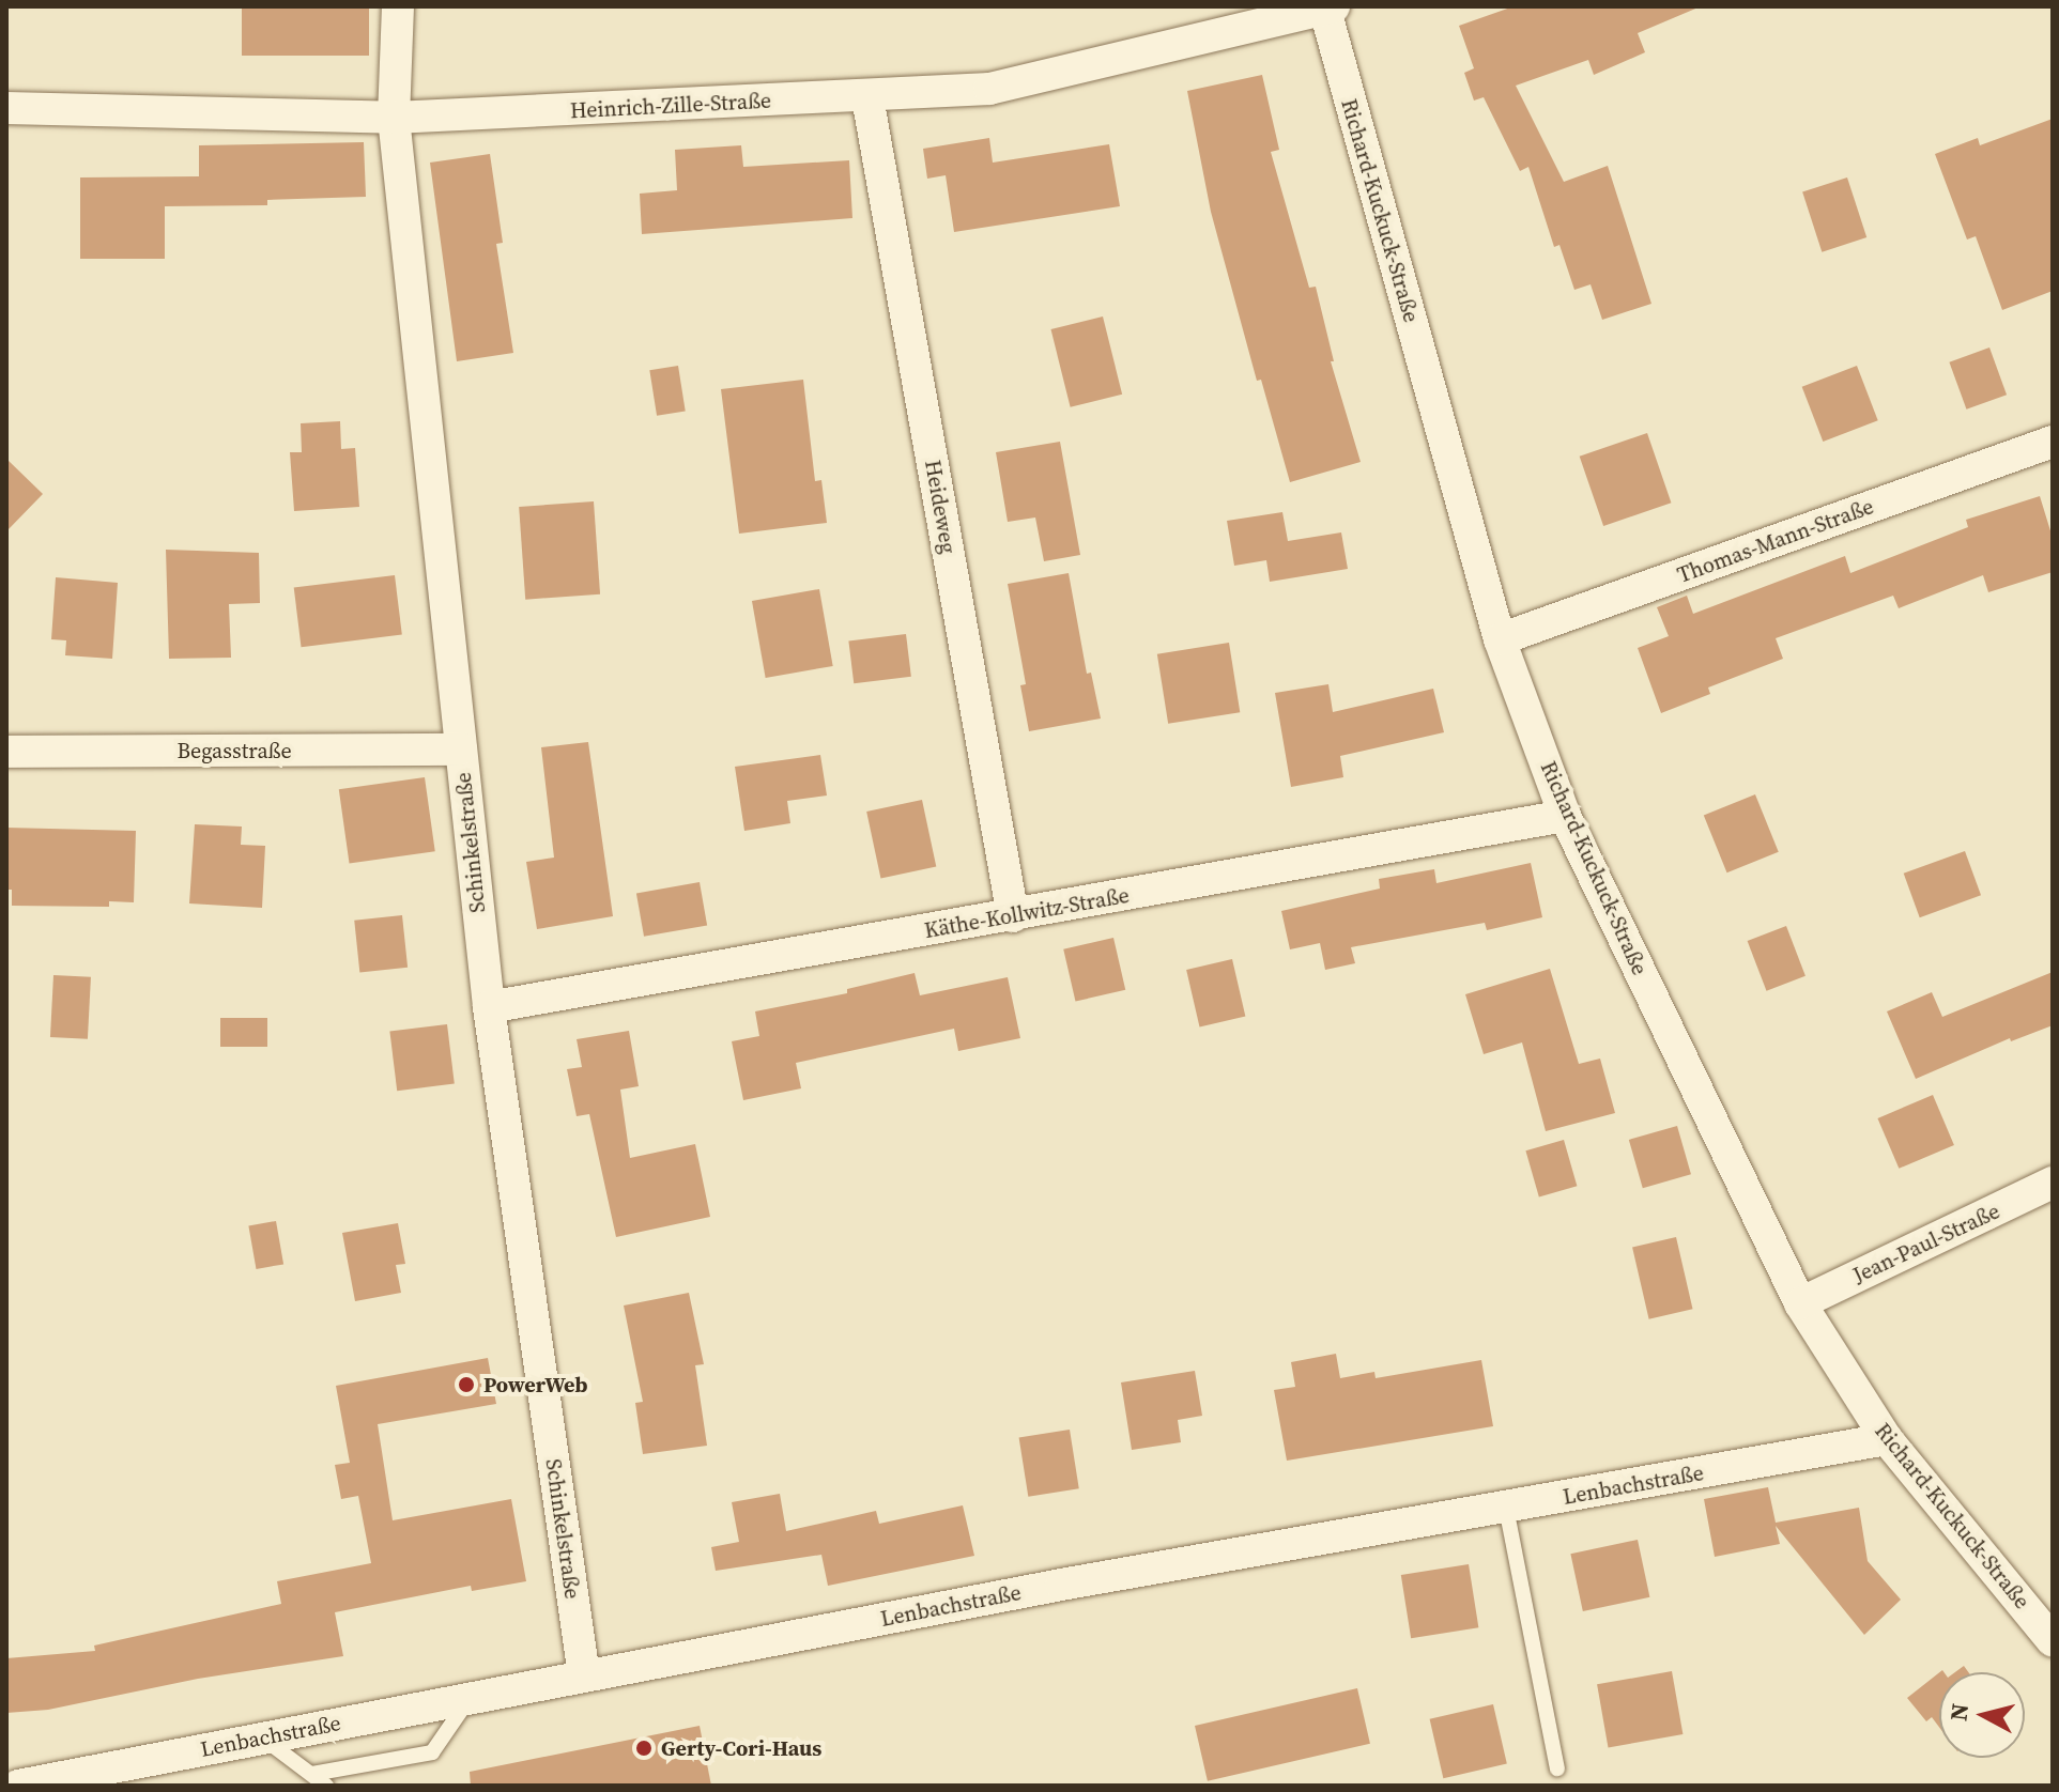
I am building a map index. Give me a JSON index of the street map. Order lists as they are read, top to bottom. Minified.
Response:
{"streets":{"street":["Heinrich-Zille-Straße","Richard-Kuckuck-Straße","Heideweg","Thomas-Mann-Straße","Begasstraße","Schinkelstraße","Käthe-Kollwitz-Straße","Jean-Paul-Straße","Lenbachstraße"]},"crossings":[["Heinrich-Zille-Straße","Richard-Kuckuck-Straße"],["Heinrich-Zille-Straße","Heideweg"],["Heinrich-Zille-Straße","Schinkelstraße"],["Richard-Kuckuck-Straße","Thomas-Mann-Straße"],["Richard-Kuckuck-Straße","Käthe-Kollwitz-Straße"],["Richard-Kuckuck-Straße","Jean-Paul-Straße"],["Richard-Kuckuck-Straße","Lenbachstraße"],["Heideweg","Käthe-Kollwitz-Straße"],["Begasstraße","Schinkelstraße"],["Schinkelstraße","Käthe-Kollwitz-Straße"],["Schinkelstraße","Lenbachstraße"]],"places":["PowerWeb","Gerty-Cori-Haus"],"north":"left"}
